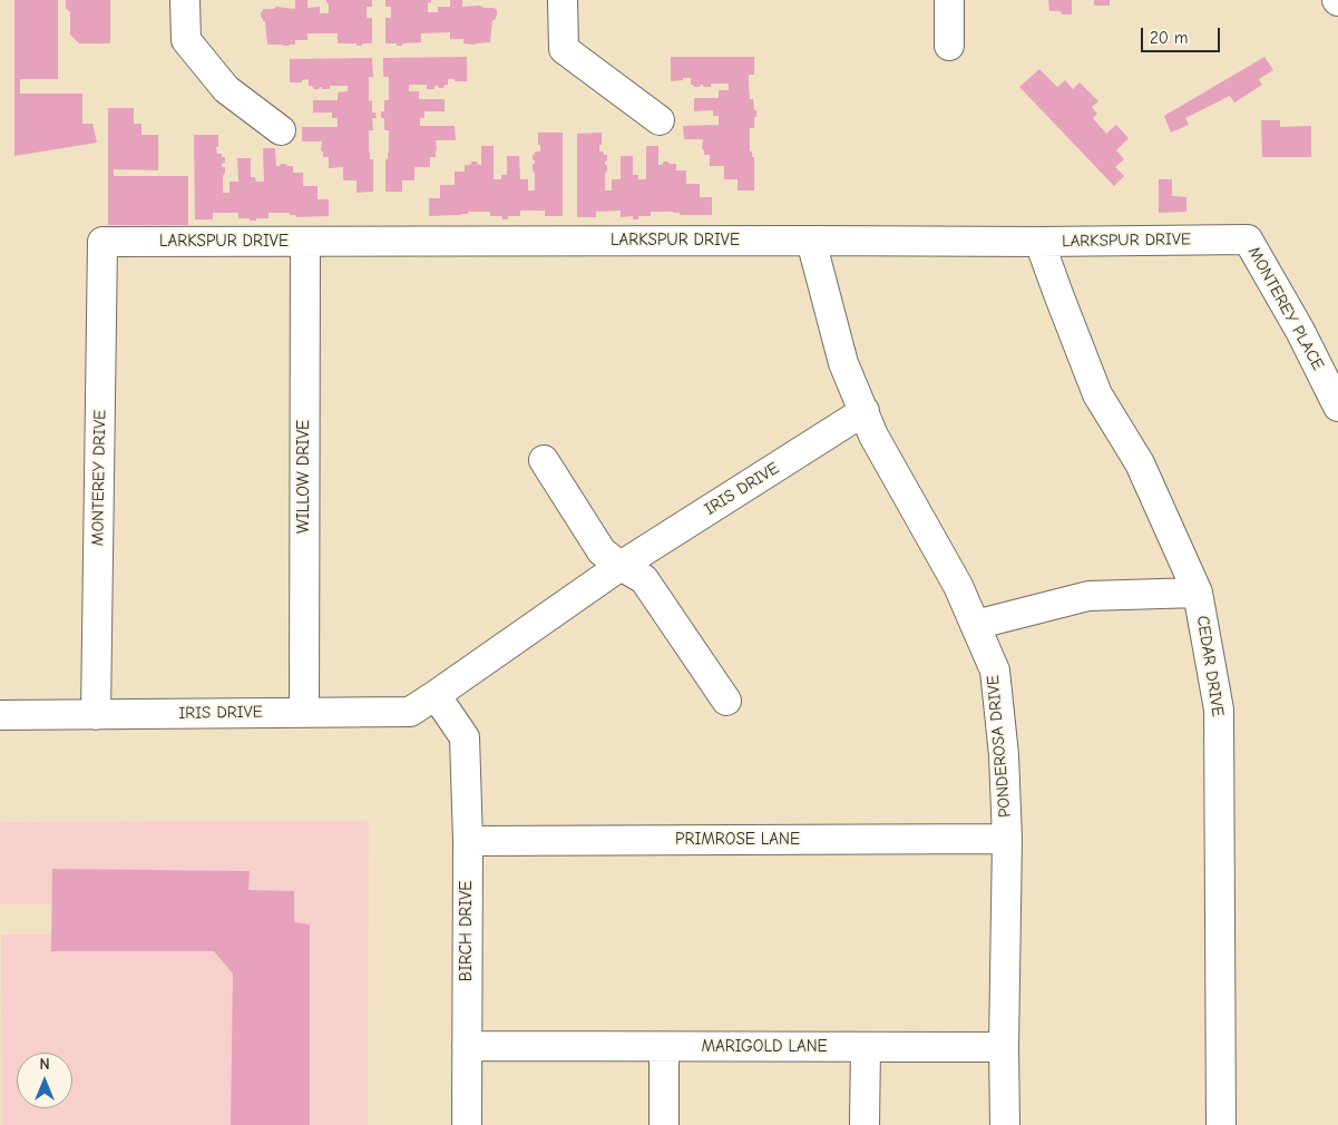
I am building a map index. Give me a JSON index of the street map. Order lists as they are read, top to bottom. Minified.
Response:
{"streets":{"street":["LARKSPUR DRIVE","MONTEREY PLACE","WILLOW DRIVE","MONTEREY DRIVE","IRIS DRIVE","CEDAR DRIVE","PONDEROSA DRIVE","PRIMROSE LANE","BIRCH DRIVE","MARIGOLD LANE"]},"crossings":[["LARKSPUR DRIVE","MONTEREY PLACE"],["LARKSPUR DRIVE","WILLOW DRIVE"],["LARKSPUR DRIVE","MONTEREY DRIVE"],["LARKSPUR DRIVE","CEDAR DRIVE"],["LARKSPUR DRIVE","PONDEROSA DRIVE"],["WILLOW DRIVE","IRIS DRIVE"],["MONTEREY DRIVE","IRIS DRIVE"],["IRIS DRIVE","PONDEROSA DRIVE"],["IRIS DRIVE","BIRCH DRIVE"],["PONDEROSA DRIVE","PRIMROSE LANE"],["PONDEROSA DRIVE","MARIGOLD LANE"],["PRIMROSE LANE","BIRCH DRIVE"],["BIRCH DRIVE","MARIGOLD LANE"]],"scale_bar":"20 m","north":"top"}
